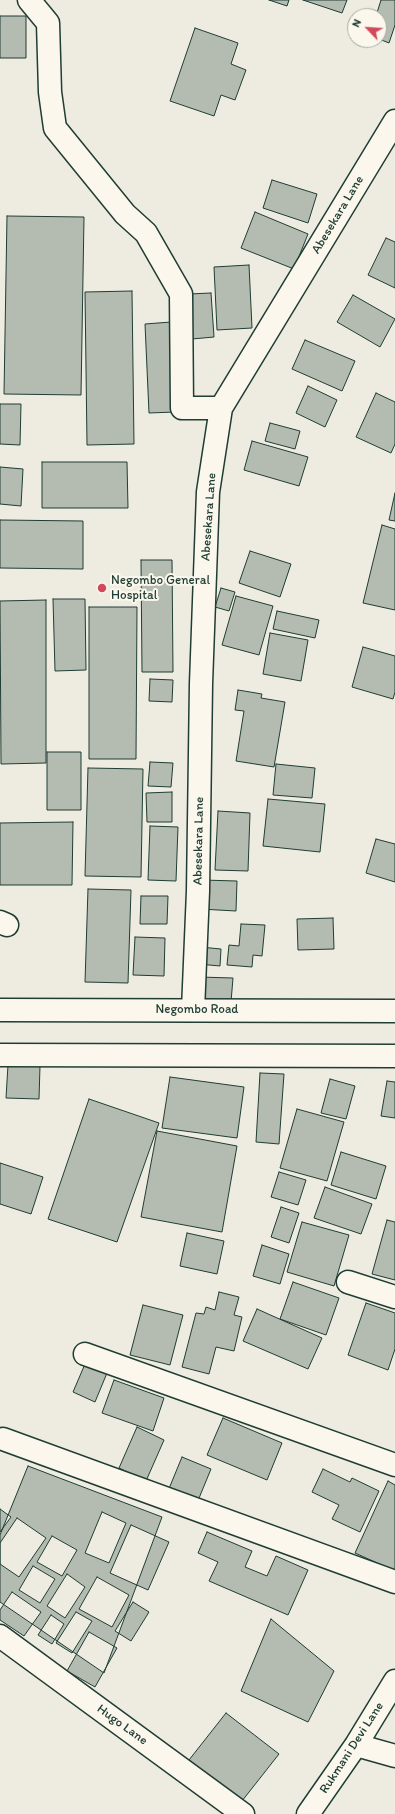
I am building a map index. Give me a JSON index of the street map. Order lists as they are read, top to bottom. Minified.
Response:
{"streets":{"main road":["Abesekara Lane","Negombo Road","Hugo Lane","Rukmani Devi Lane"]},"crossings":[["Abesekara Lane","Negombo Road"]],"places":["Negombo General Hospital"],"north":"top left"}
